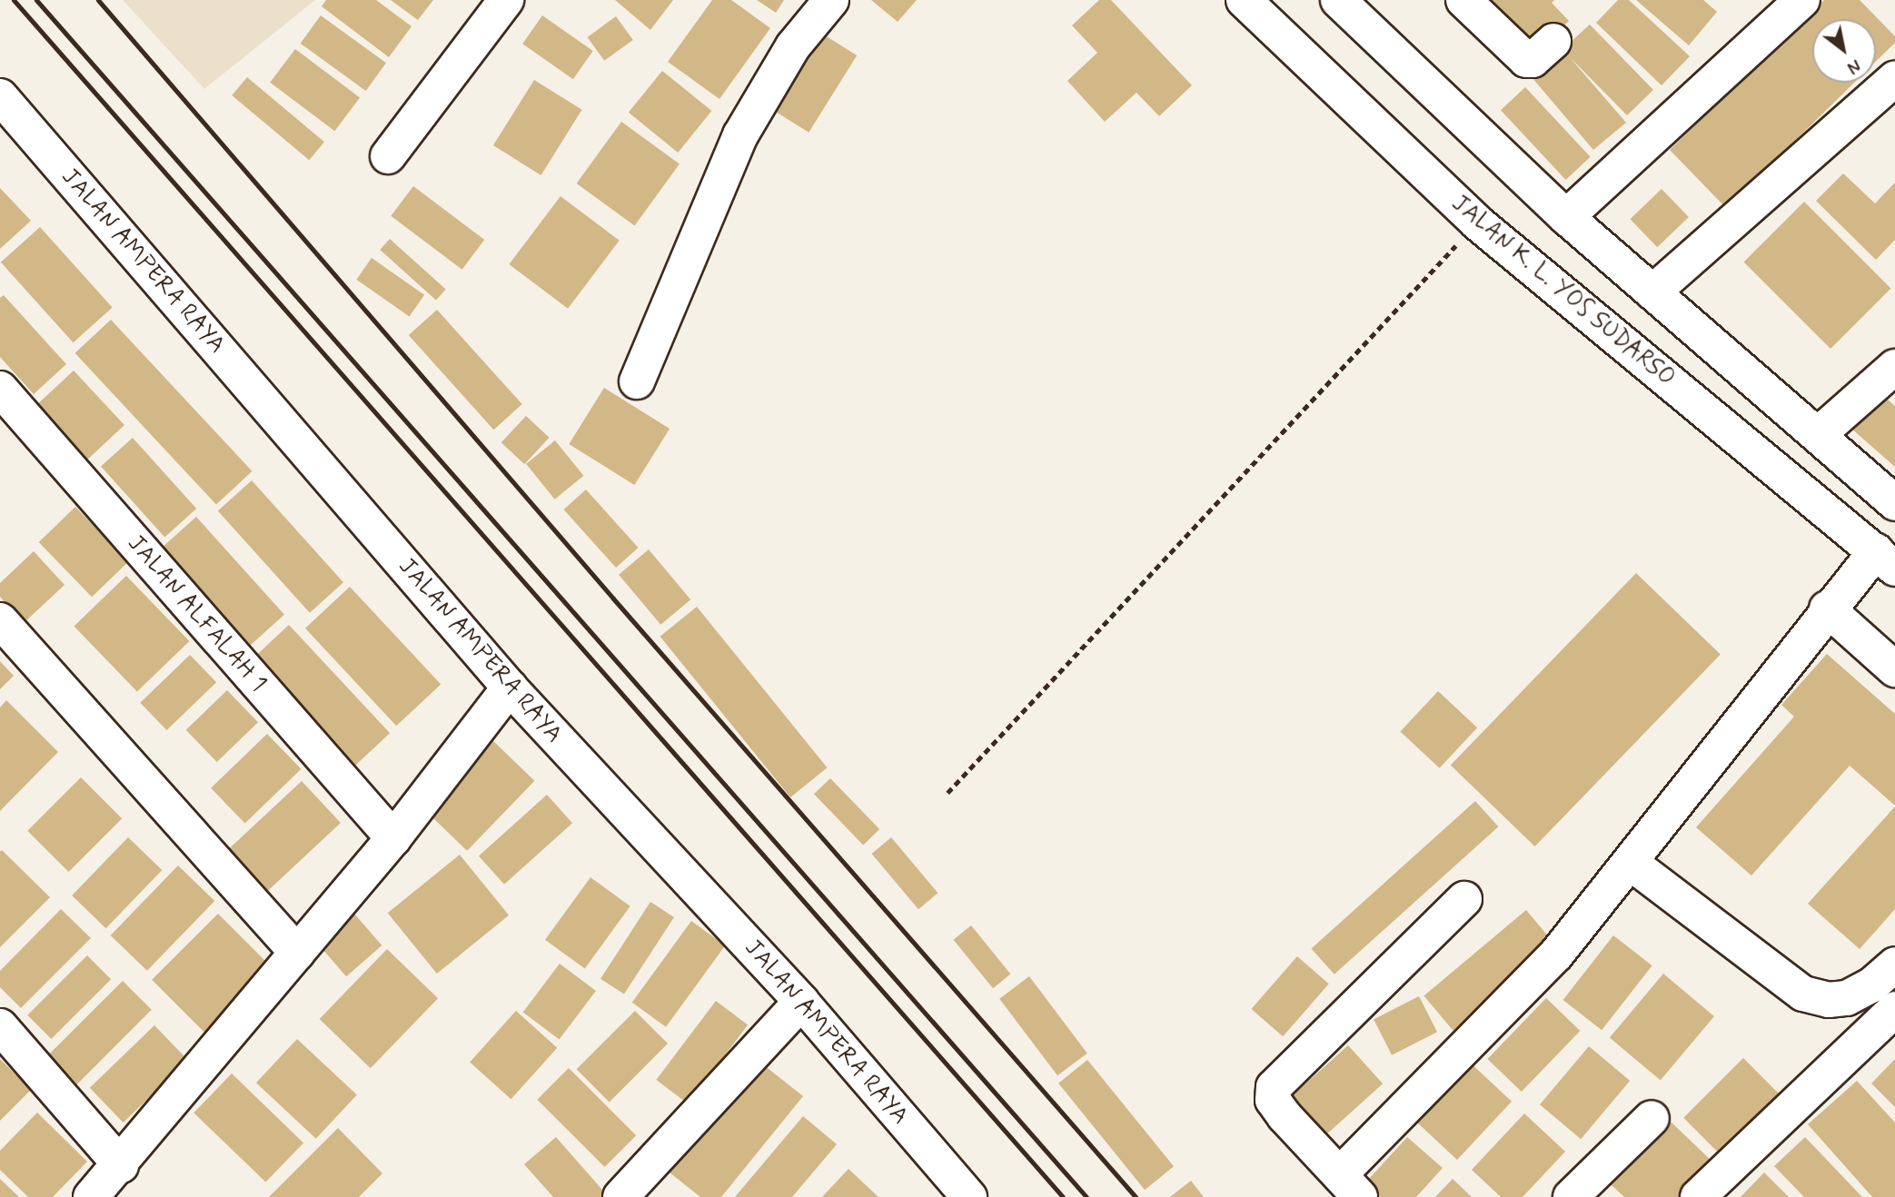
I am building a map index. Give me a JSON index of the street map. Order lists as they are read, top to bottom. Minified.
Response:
{"streets":{"street":["JALAN AMPERA RAYA","JALAN K. L. YOS SUDARSO","JALAN ALFALAH 1"]},"north":"bottom right"}
